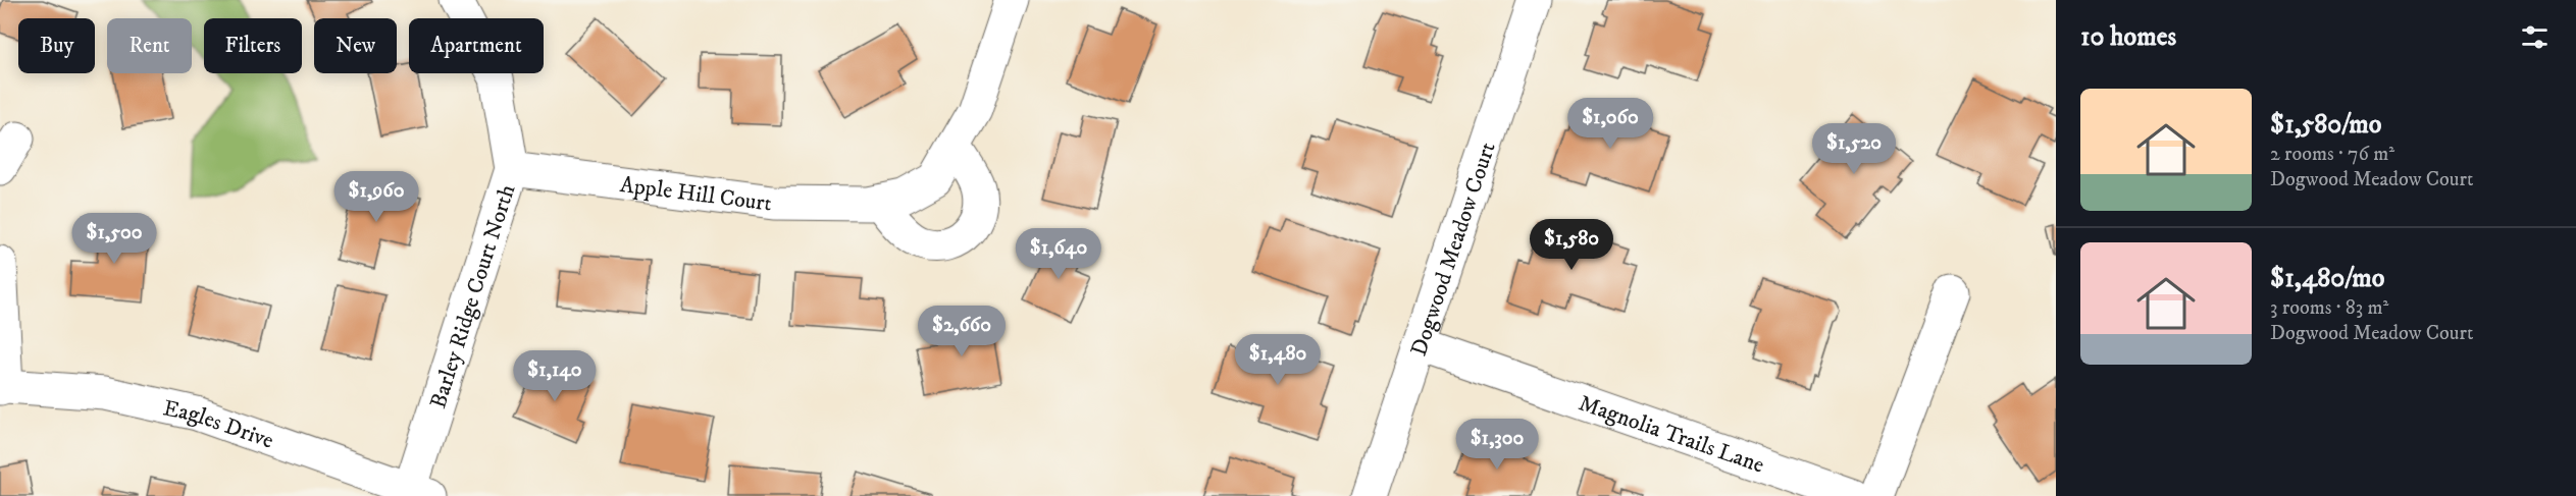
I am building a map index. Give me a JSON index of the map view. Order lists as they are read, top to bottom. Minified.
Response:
{"streets":{"street":["Apple Hill Court","Dogwood Meadow Court","Barley Ridge Court North","Eagles Drive","Magnolia Trails Lane"]},"crossings":[["Apple Hill Court","Barley Ridge Court North"],["Dogwood Meadow Court","Magnolia Trails Lane"],["Barley Ridge Court North","Eagles Drive"]],"page":{"heading":"10 homes","chip":["Buy","Rent","Filters","New","Apartment"],"list":[{"name":"$1,580/mo","note":"2 rooms · 76 m² · Dogwood Meadow Court"},{"name":"$1,480/mo","note":"3 rooms · 83 m² · Dogwood Meadow Court"}],"price":["$1,060","$1,520","$1,960","$1,500","$1,580","$1,640","$2,660","$1,480","$1,140","$1,300"]}}
